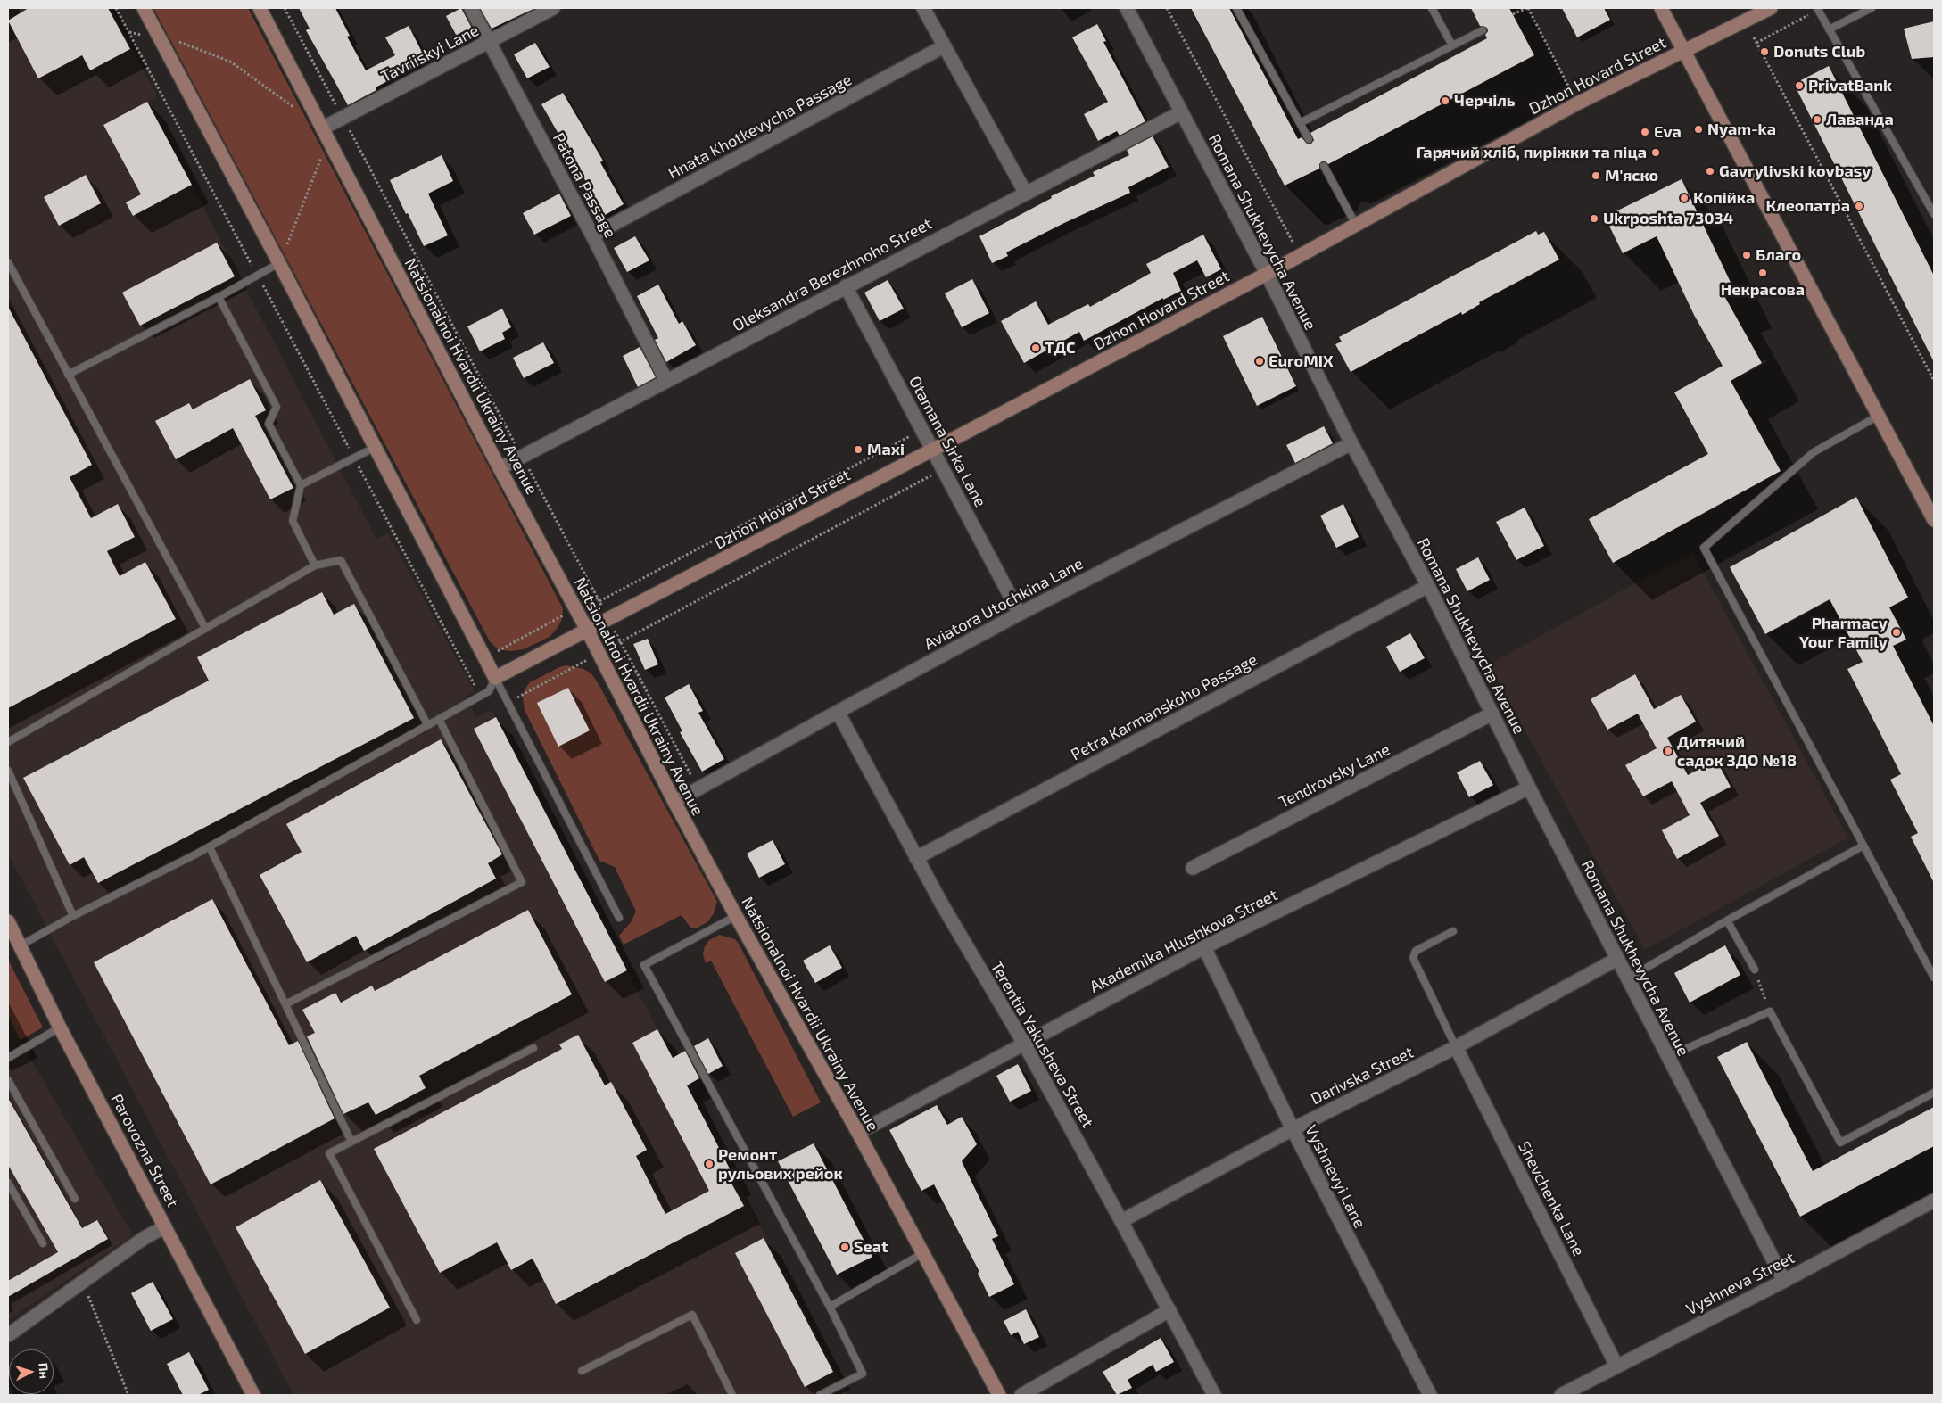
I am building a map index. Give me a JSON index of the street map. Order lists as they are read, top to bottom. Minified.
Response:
{"streets":{"street":["Tavriiskyi Lane","Dzhon Hovard Street","Hnata Khotkevycha Passage","Patona Passage","Romana Shukhevycha Avenue","Oleksandra Berezhnoho Street","Natsionalnoi Hvardii Ukrainy Avenue","Otamana Sirka Lane","Aviatora Utochkina Lane","Petra Karmanskoho Passage","Tendrovsky Lane","Akademika Hlushkova Street","Terentia Yakusheva Street","Darivska Street","Parovozna Street","Vyshnevyi Lane","Shevchenka Lane","Vyshneva Street"]},"crossings":[["Tavriiskyi Lane","Patona Passage"],["Tavriiskyi Lane","Natsionalnoi Hvardii Ukrainy Avenue"],["Dzhon Hovard Street","Romana Shukhevycha Avenue"],["Dzhon Hovard Street","Natsionalnoi Hvardii Ukrainy Avenue"],["Dzhon Hovard Street","Otamana Sirka Lane"],["Hnata Khotkevycha Passage","Patona Passage"],["Patona Passage","Oleksandra Berezhnoho Street"],["Romana Shukhevycha Avenue","Oleksandra Berezhnoho Street"],["Romana Shukhevycha Avenue","Aviatora Utochkina Lane"],["Romana Shukhevycha Avenue","Petra Karmanskoho Passage"],["Romana Shukhevycha Avenue","Tendrovsky Lane"],["Romana Shukhevycha Avenue","Akademika Hlushkova Street"],["Romana Shukhevycha Avenue","Darivska Street"],["Romana Shukhevycha Avenue","Vyshneva Street"],["Oleksandra Berezhnoho Street","Natsionalnoi Hvardii Ukrainy Avenue"],["Oleksandra Berezhnoho Street","Otamana Sirka Lane"],["Natsionalnoi Hvardii Ukrainy Avenue","Aviatora Utochkina Lane"],["Natsionalnoi Hvardii Ukrainy Avenue","Akademika Hlushkova Street"],["Otamana Sirka Lane","Aviatora Utochkina Lane"],["Aviatora Utochkina Lane","Terentia Yakusheva Street"],["Petra Karmanskoho Passage","Terentia Yakusheva Street"],["Akademika Hlushkova Street","Terentia Yakusheva Street"],["Akademika Hlushkova Street","Vyshnevyi Lane"],["Terentia Yakusheva Street","Darivska Street"],["Darivska Street","Vyshnevyi Lane"],["Darivska Street","Shevchenka Lane"],["Shevchenka Lane","Vyshneva Street"]],"places":["Donuts Club","PrivatBank","Черчіль","Лаванда","Nyam-ka","Eva","Гарячий хліб, пиріжки та піца","Gavrylivski kovbasy","М'яско","Копійка","Клеопатра","Ukrposhta 73034","Благо","Некрасова","ТДС","EuroMIX","Maxi","Pharmacy Your Family","Дитячий садок ЗДО №18","Ремонт рульових рейок","Seat"],"north":"right"}
